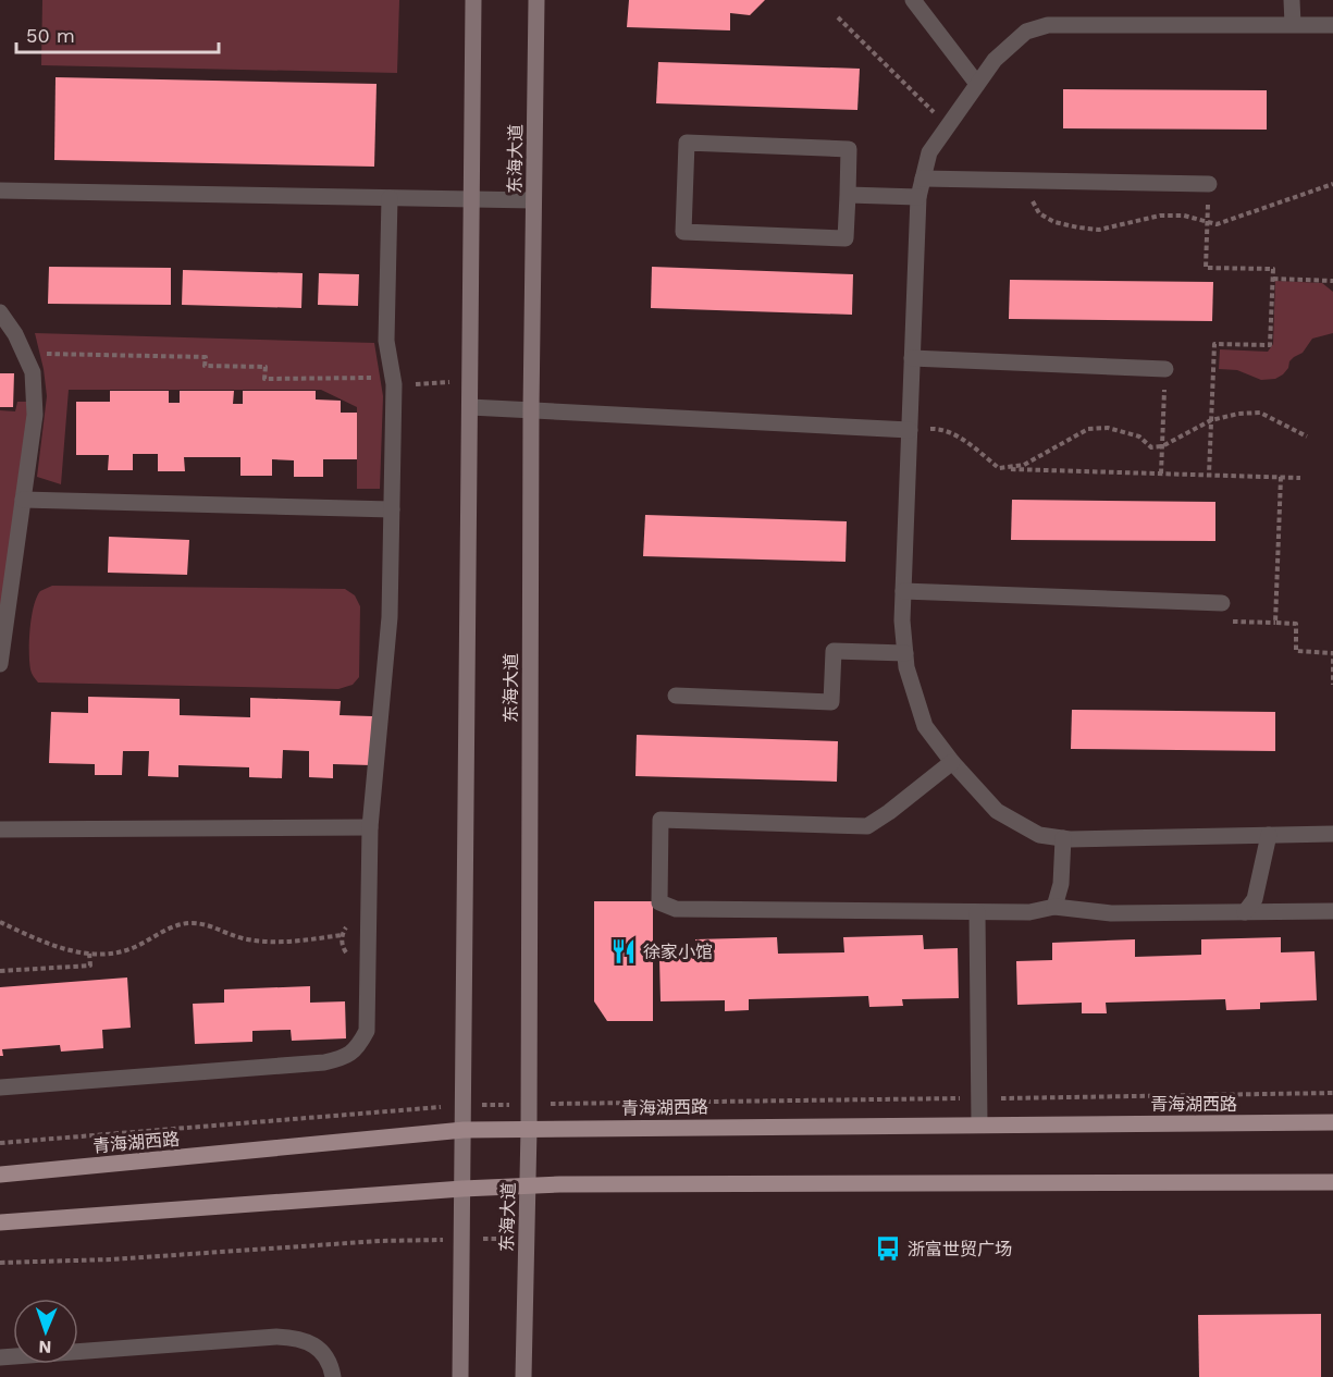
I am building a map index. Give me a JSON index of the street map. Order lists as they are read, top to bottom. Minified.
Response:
{"streets":{"main road":["青海湖西路"],"street":["东海大道"]},"crossings":[["东海大道","青海湖西路"]],"places":{"restaurant":["徐家小馆"],"bus stop":["浙富世贸广场"]},"scale_bar":"50 m","north":"bottom"}
